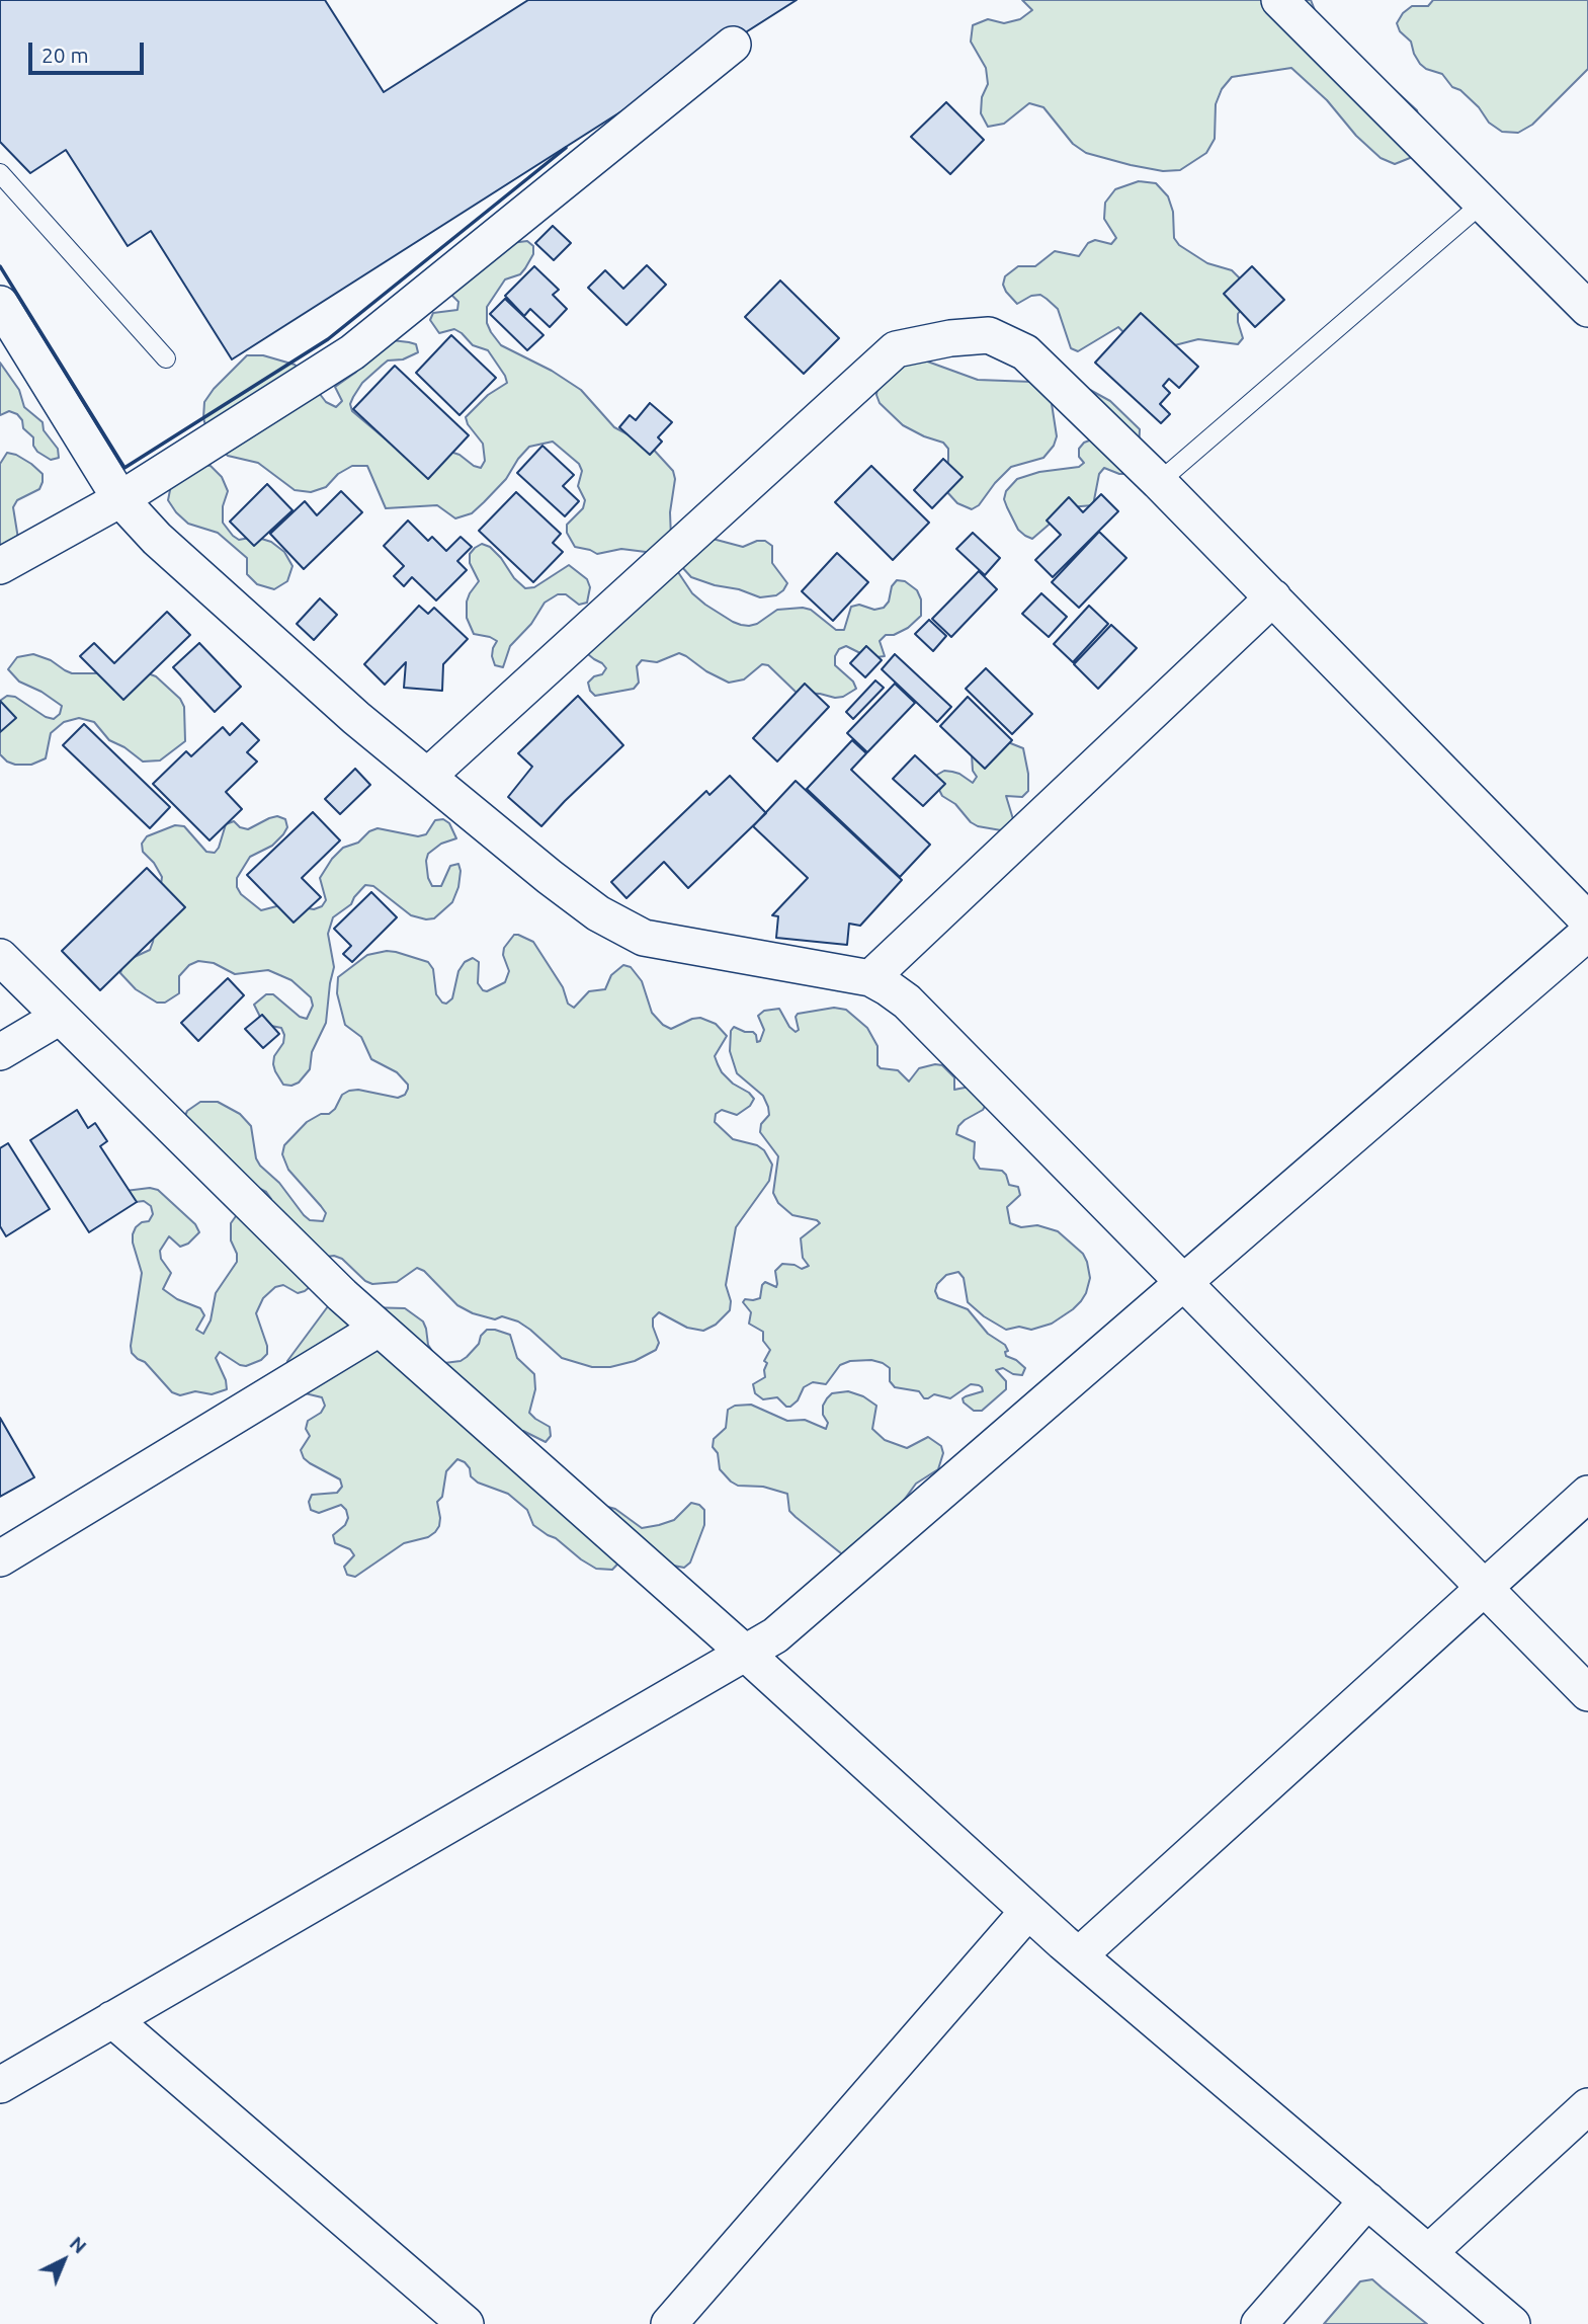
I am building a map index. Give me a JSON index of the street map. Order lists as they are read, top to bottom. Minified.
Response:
{"scale_bar":"20 m","north":"top right"}
